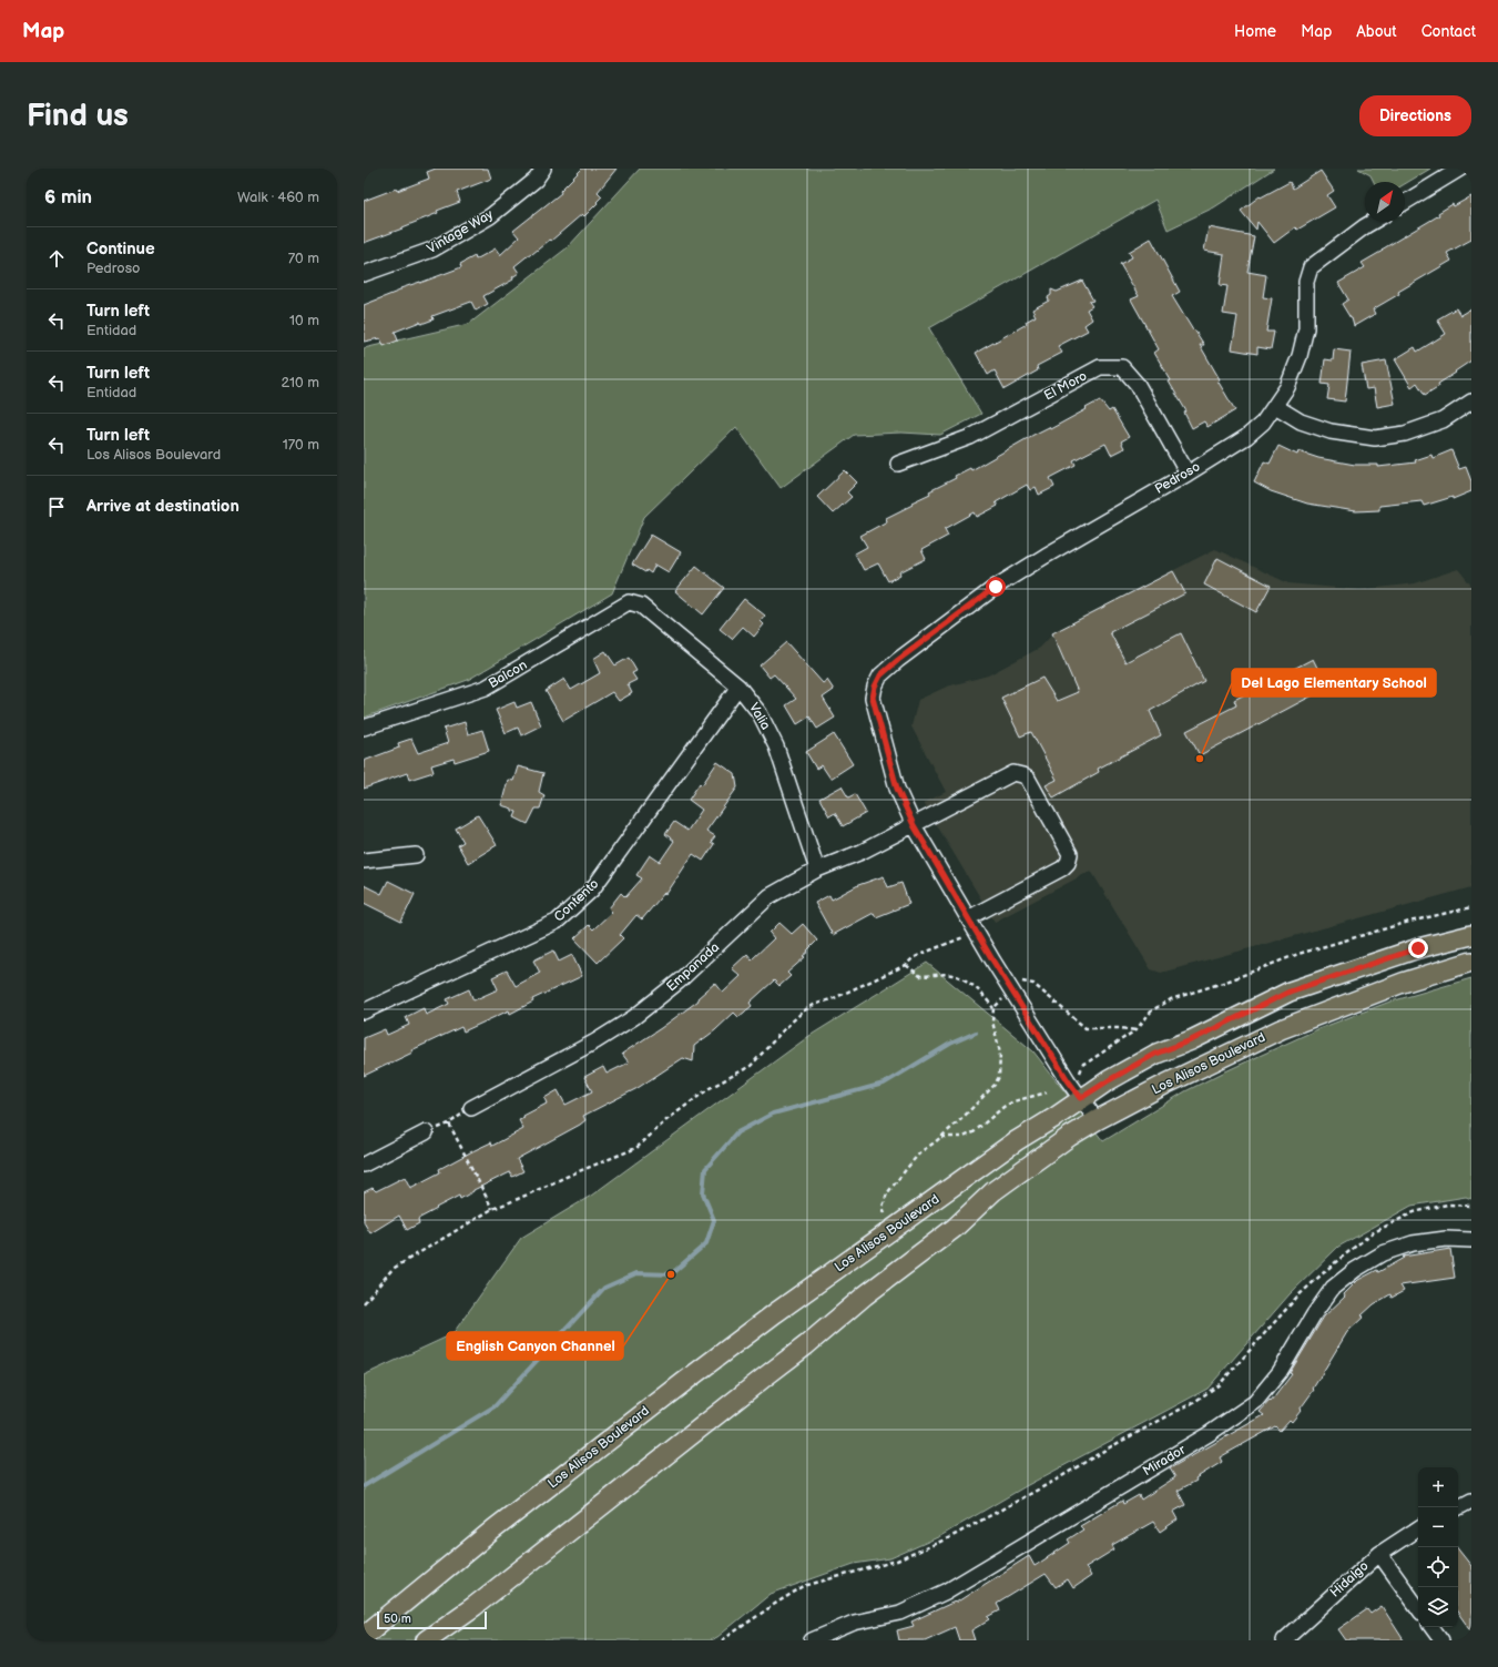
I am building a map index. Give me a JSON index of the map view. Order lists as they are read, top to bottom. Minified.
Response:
{"streets":{"main road":["Los Alisos Boulevard"],"street":["Vintage Way","El Moro","Pedroso","Balcon","Valia","Contento","Empanada","Mirador","Hidalgo"]},"crossings":[["El Moro","Pedroso"],["Pedroso","Empanada"],["Balcon","Valia"],["Valia","Contento"],["Valia","Empanada"]],"places":["Del Lago Elementary School","English Canyon Channel"],"scale_bar":"50 m","north":"top right","page":{"header":"Map","nav":["Home","Map","About","Contact"],"buttons":"Directions","title":"Find us","heading":["6 min","Walk · 460 m"],"list":[["Continue","Pedroso","70 m"],["Turn left","Entidad","10 m"],["Turn left","Entidad","210 m"],["Turn left","Los Alisos Boulevard","170 m"],"Arrive at destination"],"map_buttons":["+","−"],"scale":"50 m"}}
